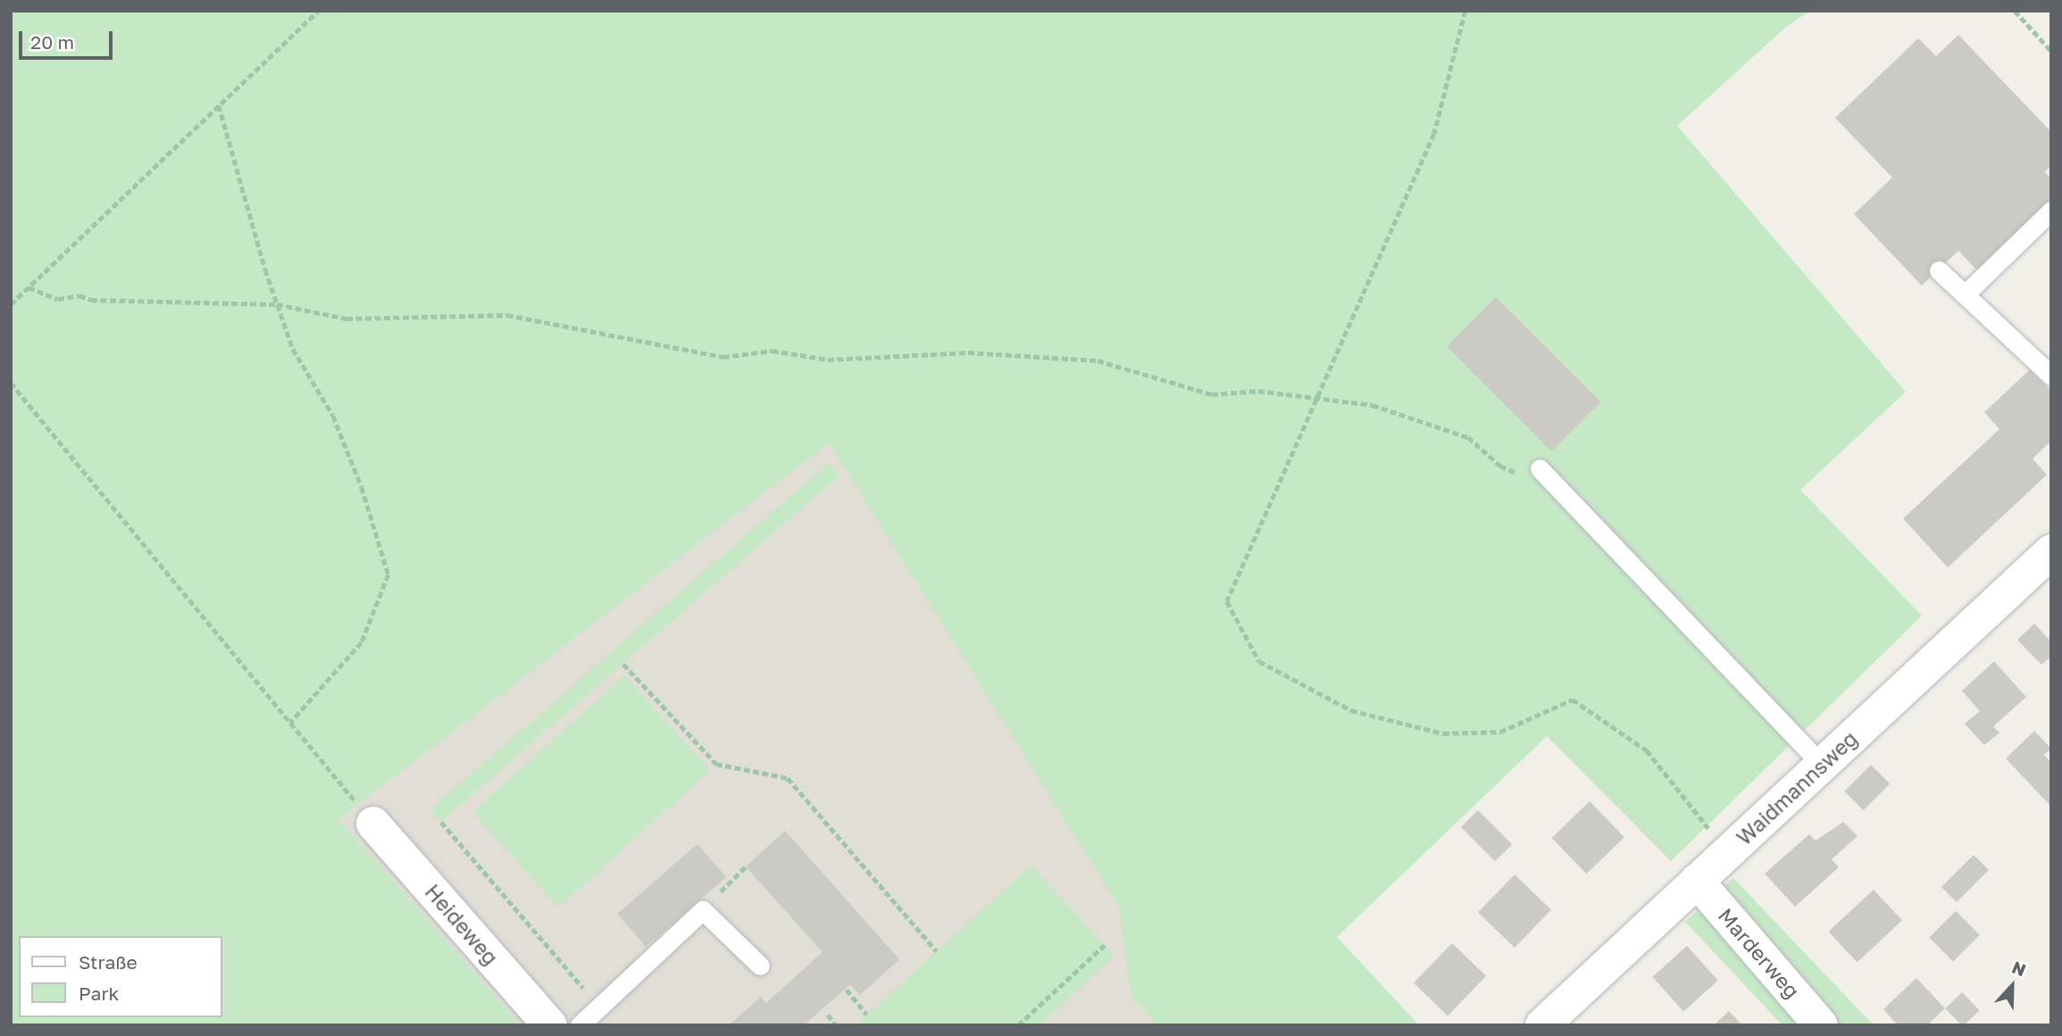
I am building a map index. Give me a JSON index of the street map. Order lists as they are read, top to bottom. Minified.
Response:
{"streets":{"street":["Waidmannsweg","Heideweg","Marderweg"]},"crossings":[["Waidmannsweg","Marderweg"]],"legend":["Straße","Park"],"scale_bar":"20 m","north":"top"}
